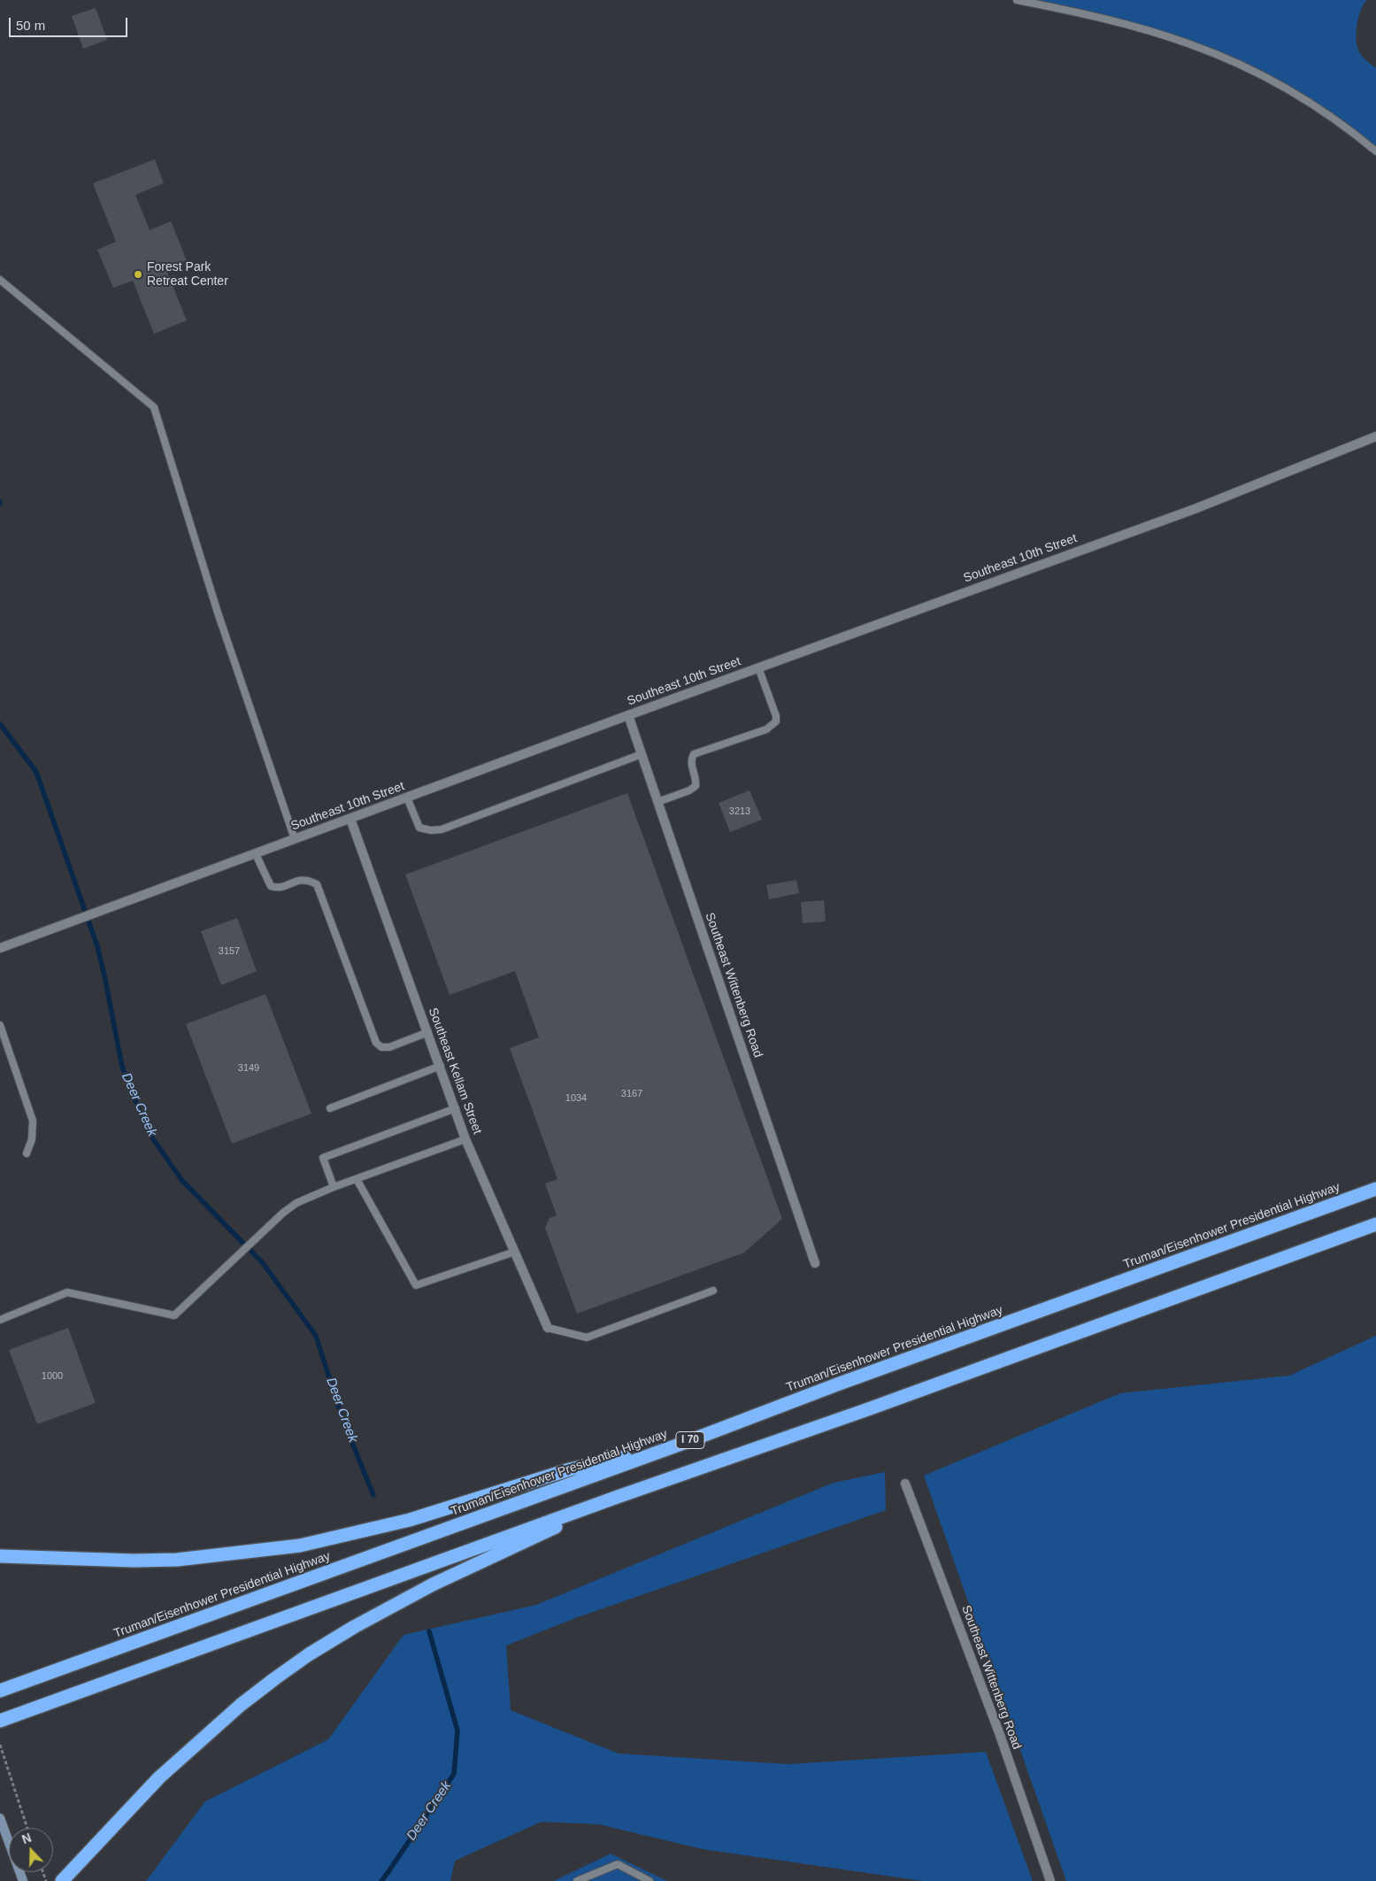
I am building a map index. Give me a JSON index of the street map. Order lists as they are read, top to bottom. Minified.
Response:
{"streets":{"highway":["Truman/Eisenhower Presidential Highway","I 70"],"street":["Southeast 10th Street","Southeast Wittenberg Road","Southeast Kellam Street"]},"crossings":[["Southeast 10th Street","Southeast Wittenberg Road"],["Southeast 10th Street","Southeast Kellam Street"]],"water":["Deer Creek"],"places":["Forest Park Retreat Center"],"house_numbers":["3213","3157","3149","3167","1034","1000"],"scale_bar":"50 m","north":"top"}
